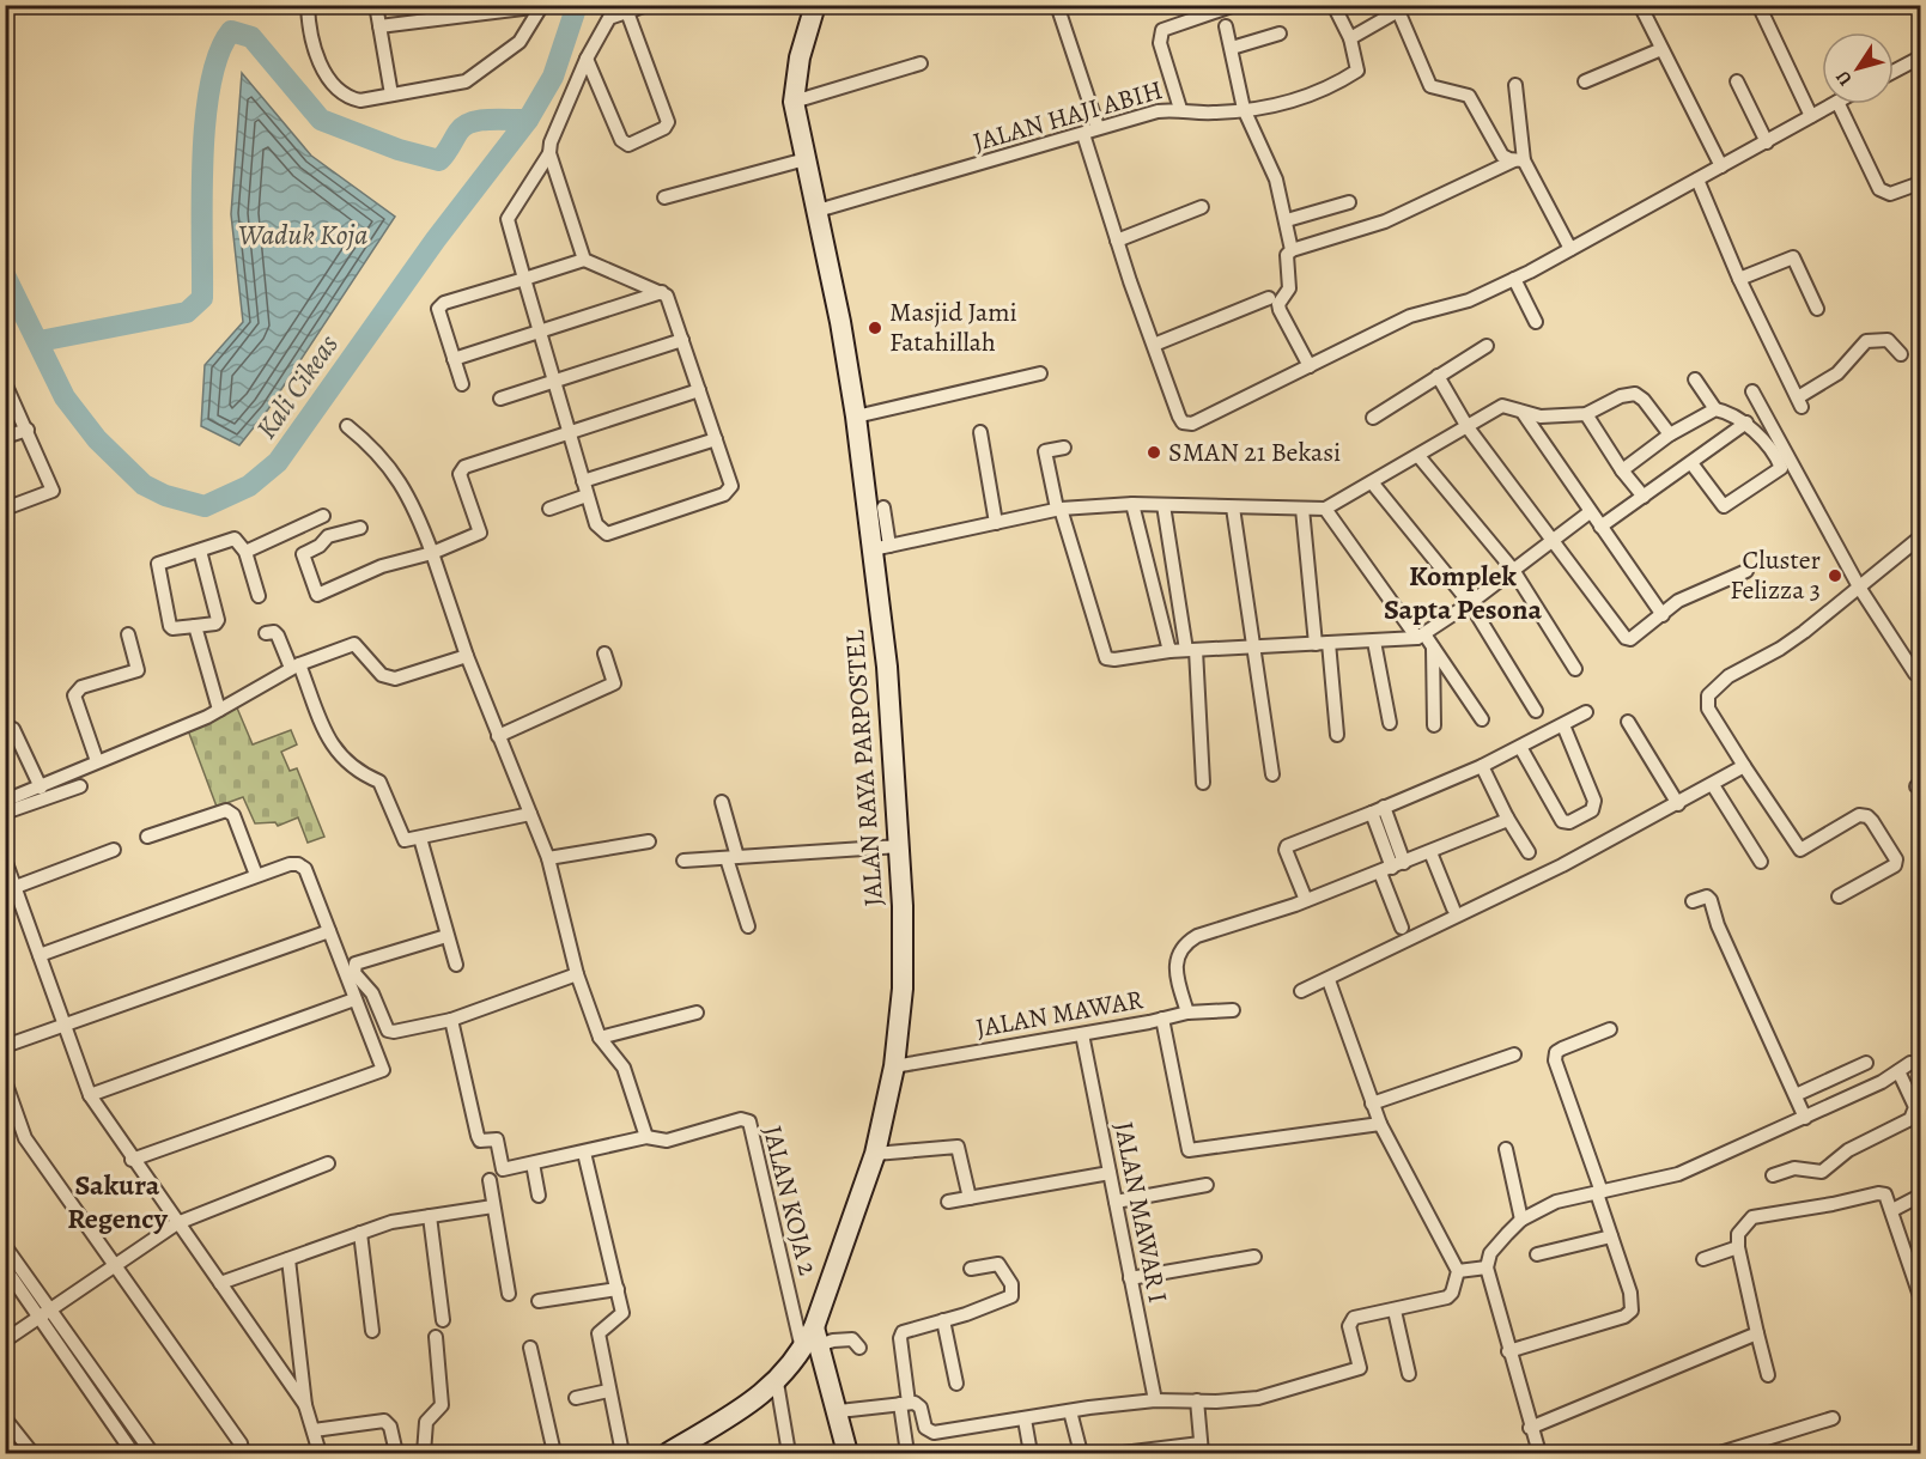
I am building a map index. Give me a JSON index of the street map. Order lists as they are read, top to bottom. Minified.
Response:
{"streets":{"main road":["JALAN RAYA PARPOSTEL"],"street":["JALAN HAJI ABIH","JALAN MAWAR","JALAN KOJA 2","JALAN MAWAR I"]},"crossings":[["JALAN HAJI ABIH","JALAN RAYA PARPOSTEL"],["JALAN RAYA PARPOSTEL","JALAN MAWAR"],["JALAN RAYA PARPOSTEL","JALAN KOJA 2"],["JALAN MAWAR","JALAN MAWAR I"]],"districts":["Komplek Sapta Pesona","Sakura Regency"],"water":["Waduk Koja","Kali Cikeas"],"places":["Masjid Jami Fatahillah","SMAN 21 Bekasi","Cluster Felizza 3"],"north":"bottom left"}
